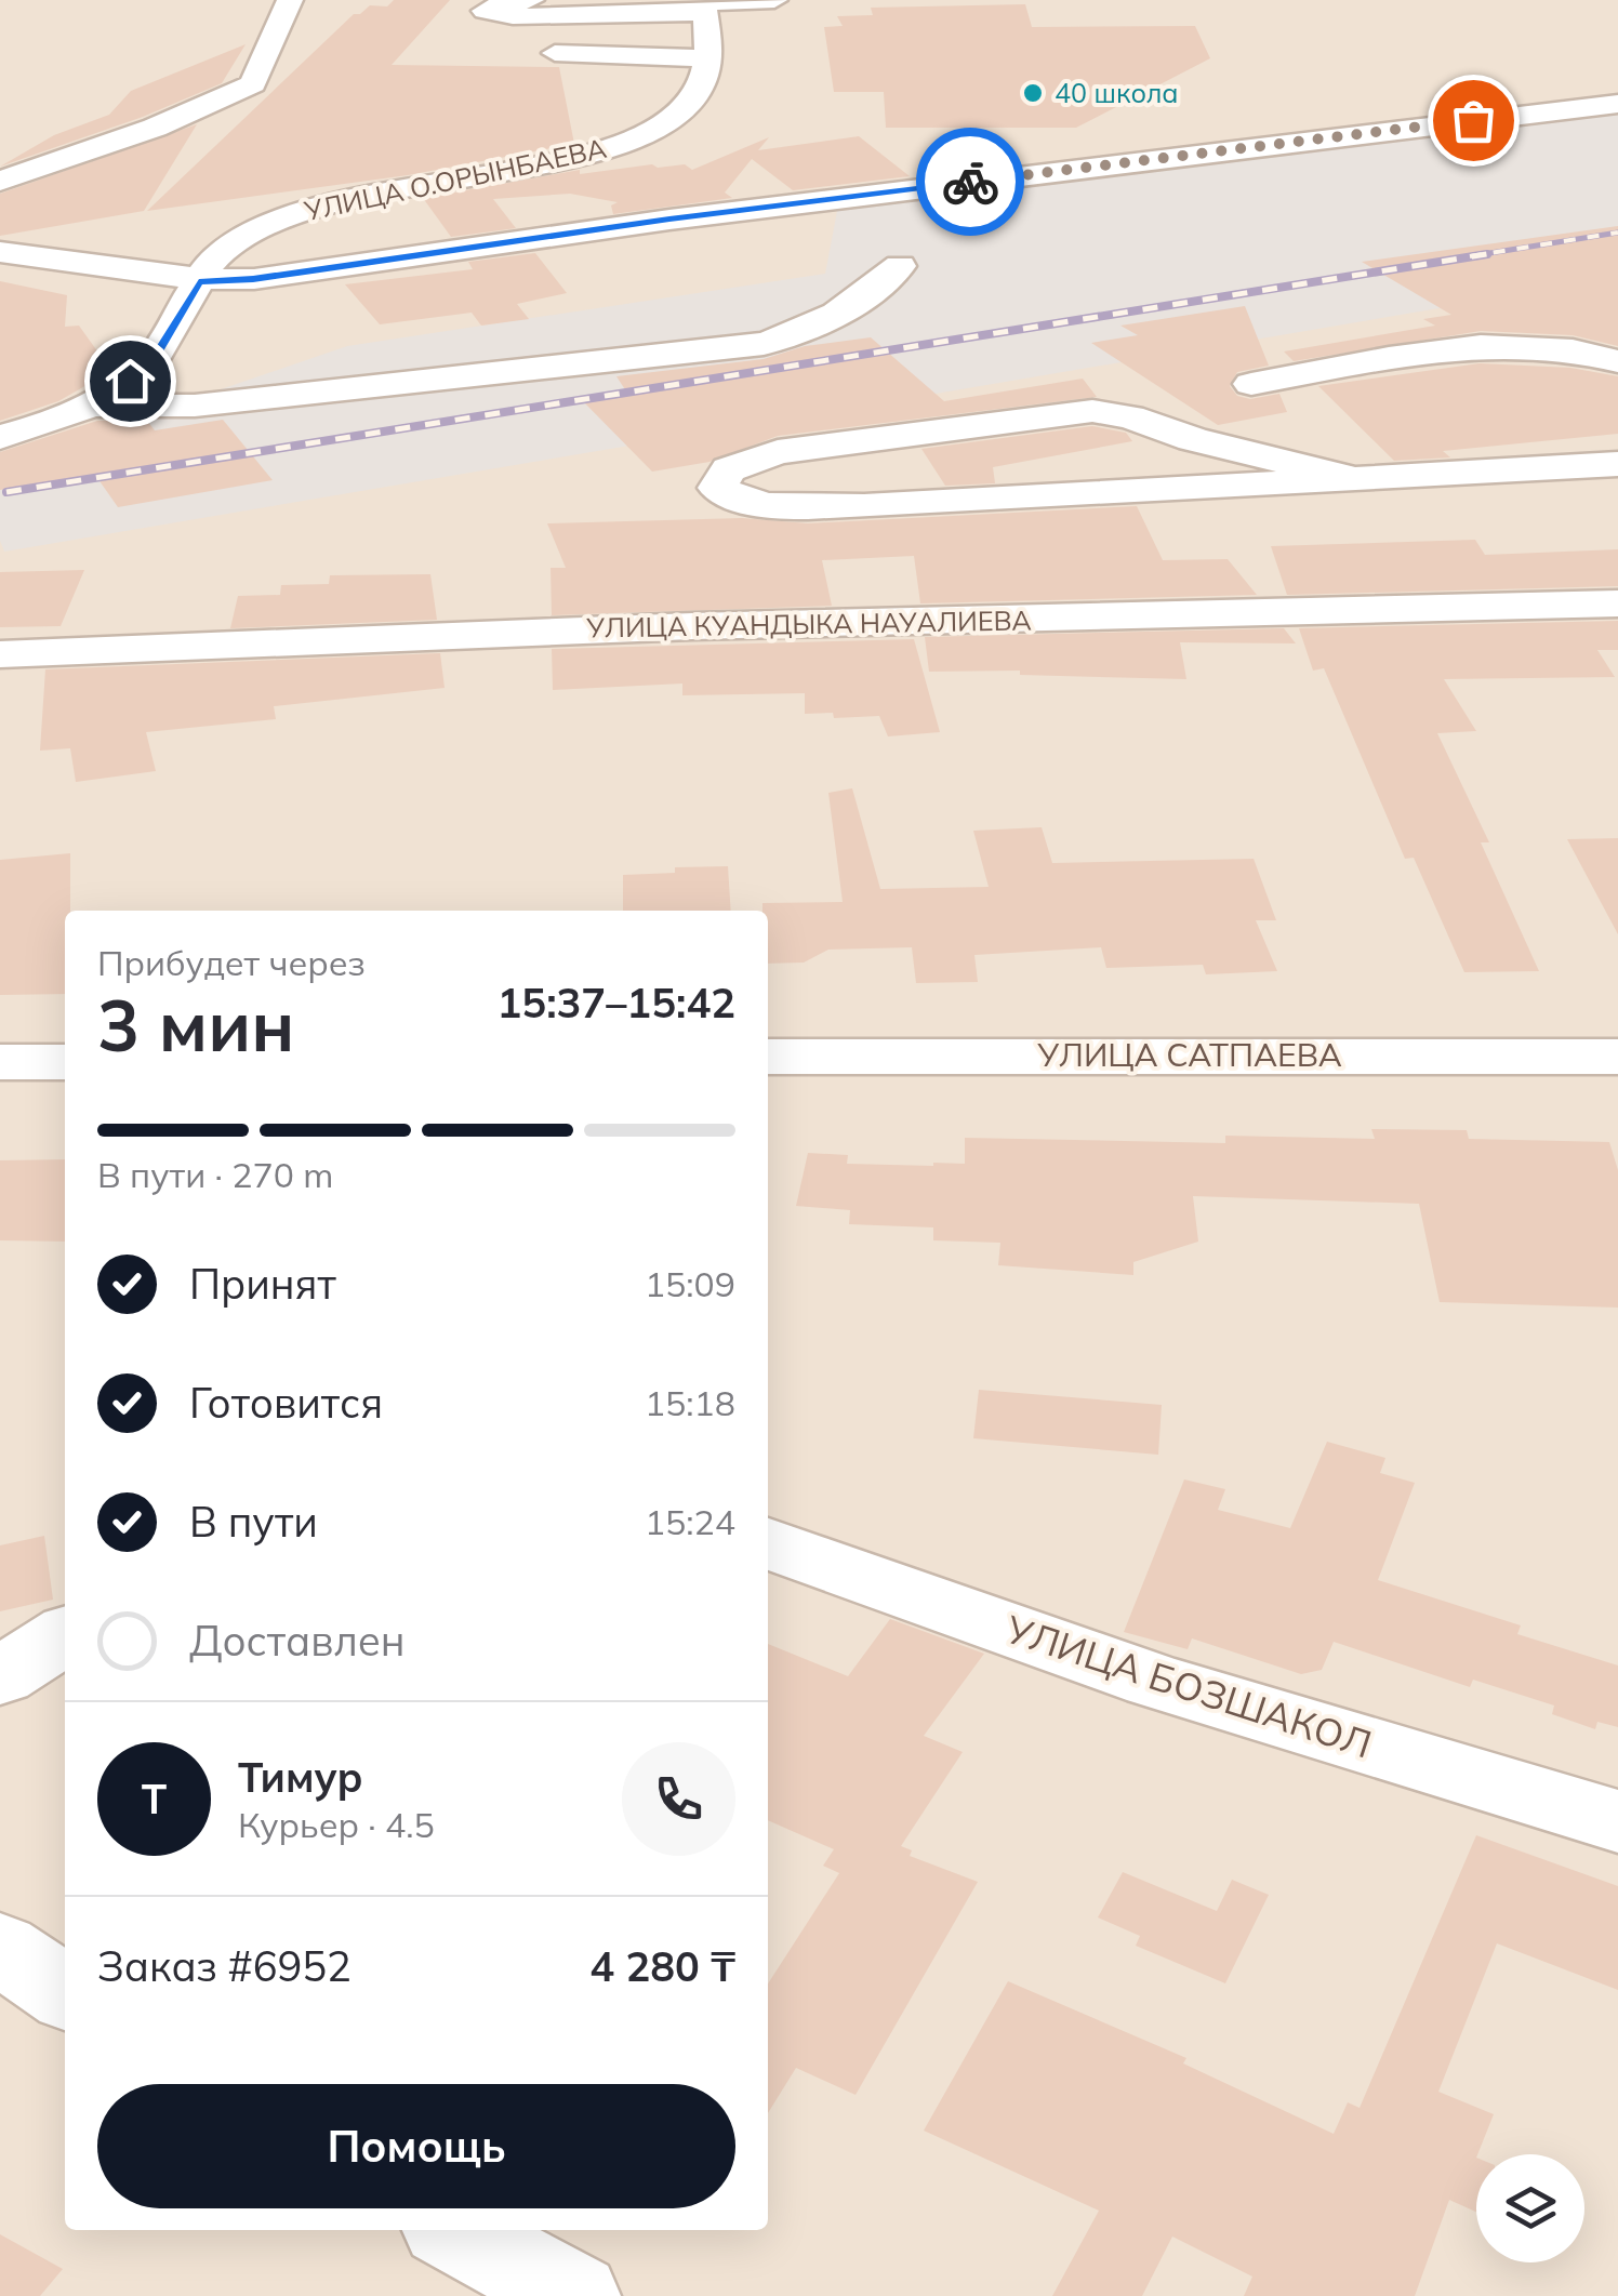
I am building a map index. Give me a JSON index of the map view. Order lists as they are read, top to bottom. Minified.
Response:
{"streets":{"street":["УЛИЦА О.ОРЫНБАЕВА","УЛИЦА КУАНДЫКА НАУАЛИЕВА","УЛИЦА САТПАЕВА","УЛИЦА БОЗШАКОЛ"]},"places":["40 школа"],"page":{"heading":["3 мин","Прибудет через","15:37–15:42"],"panel":["Тимур","Курьер · 4.5","Заказ #6952","4 280 ₸"],"bar":"В пути · 270 m","list":[["Принят","15:09"],["Готовится","15:18"],["В пути","15:24"],"Доставлен"],"round":"Т","buttons":"Помощь"}}
